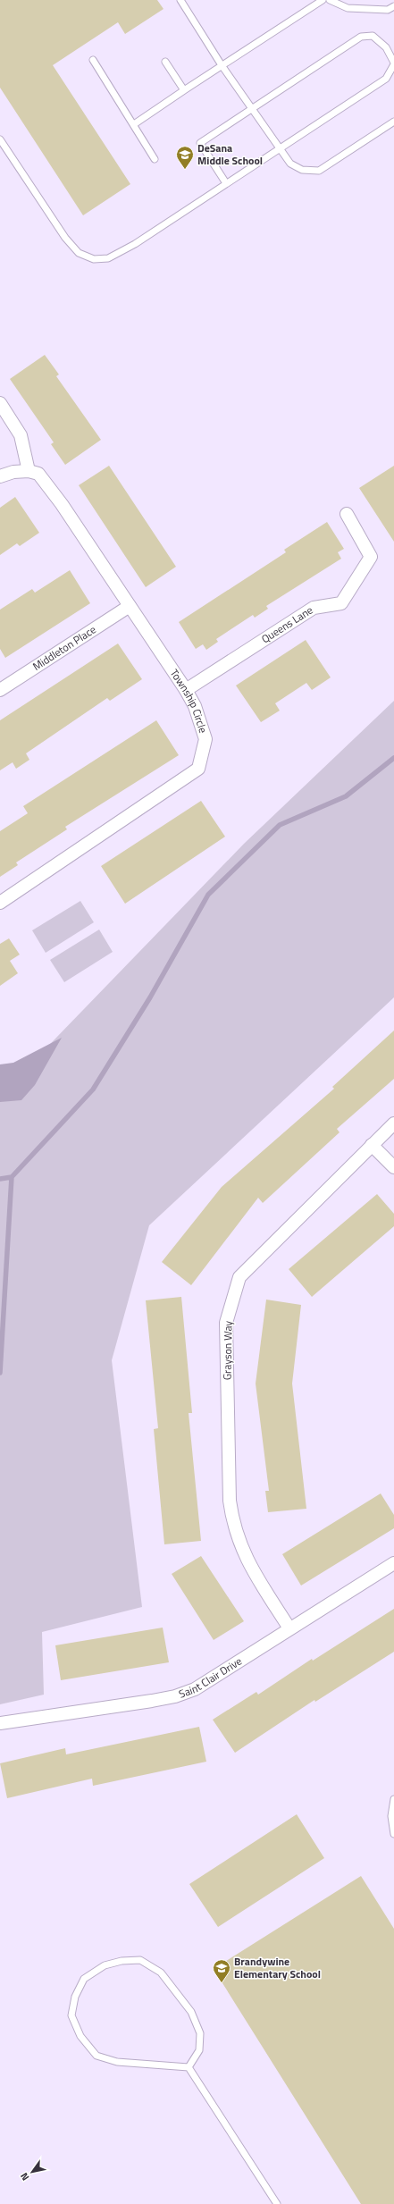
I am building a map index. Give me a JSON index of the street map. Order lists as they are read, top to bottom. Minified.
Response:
{"streets":{"street":["Queens Lane","Middleton Place","Township Circle","Grayson Way","Saint Clair Drive"]},"crossings":[["Queens Lane","Township Circle"],["Middleton Place","Township Circle"],["Grayson Way","Saint Clair Drive"]],"places":{"school or university":["DeSana Middle School","Brandywine Elementary School"]},"north":"bottom left"}
